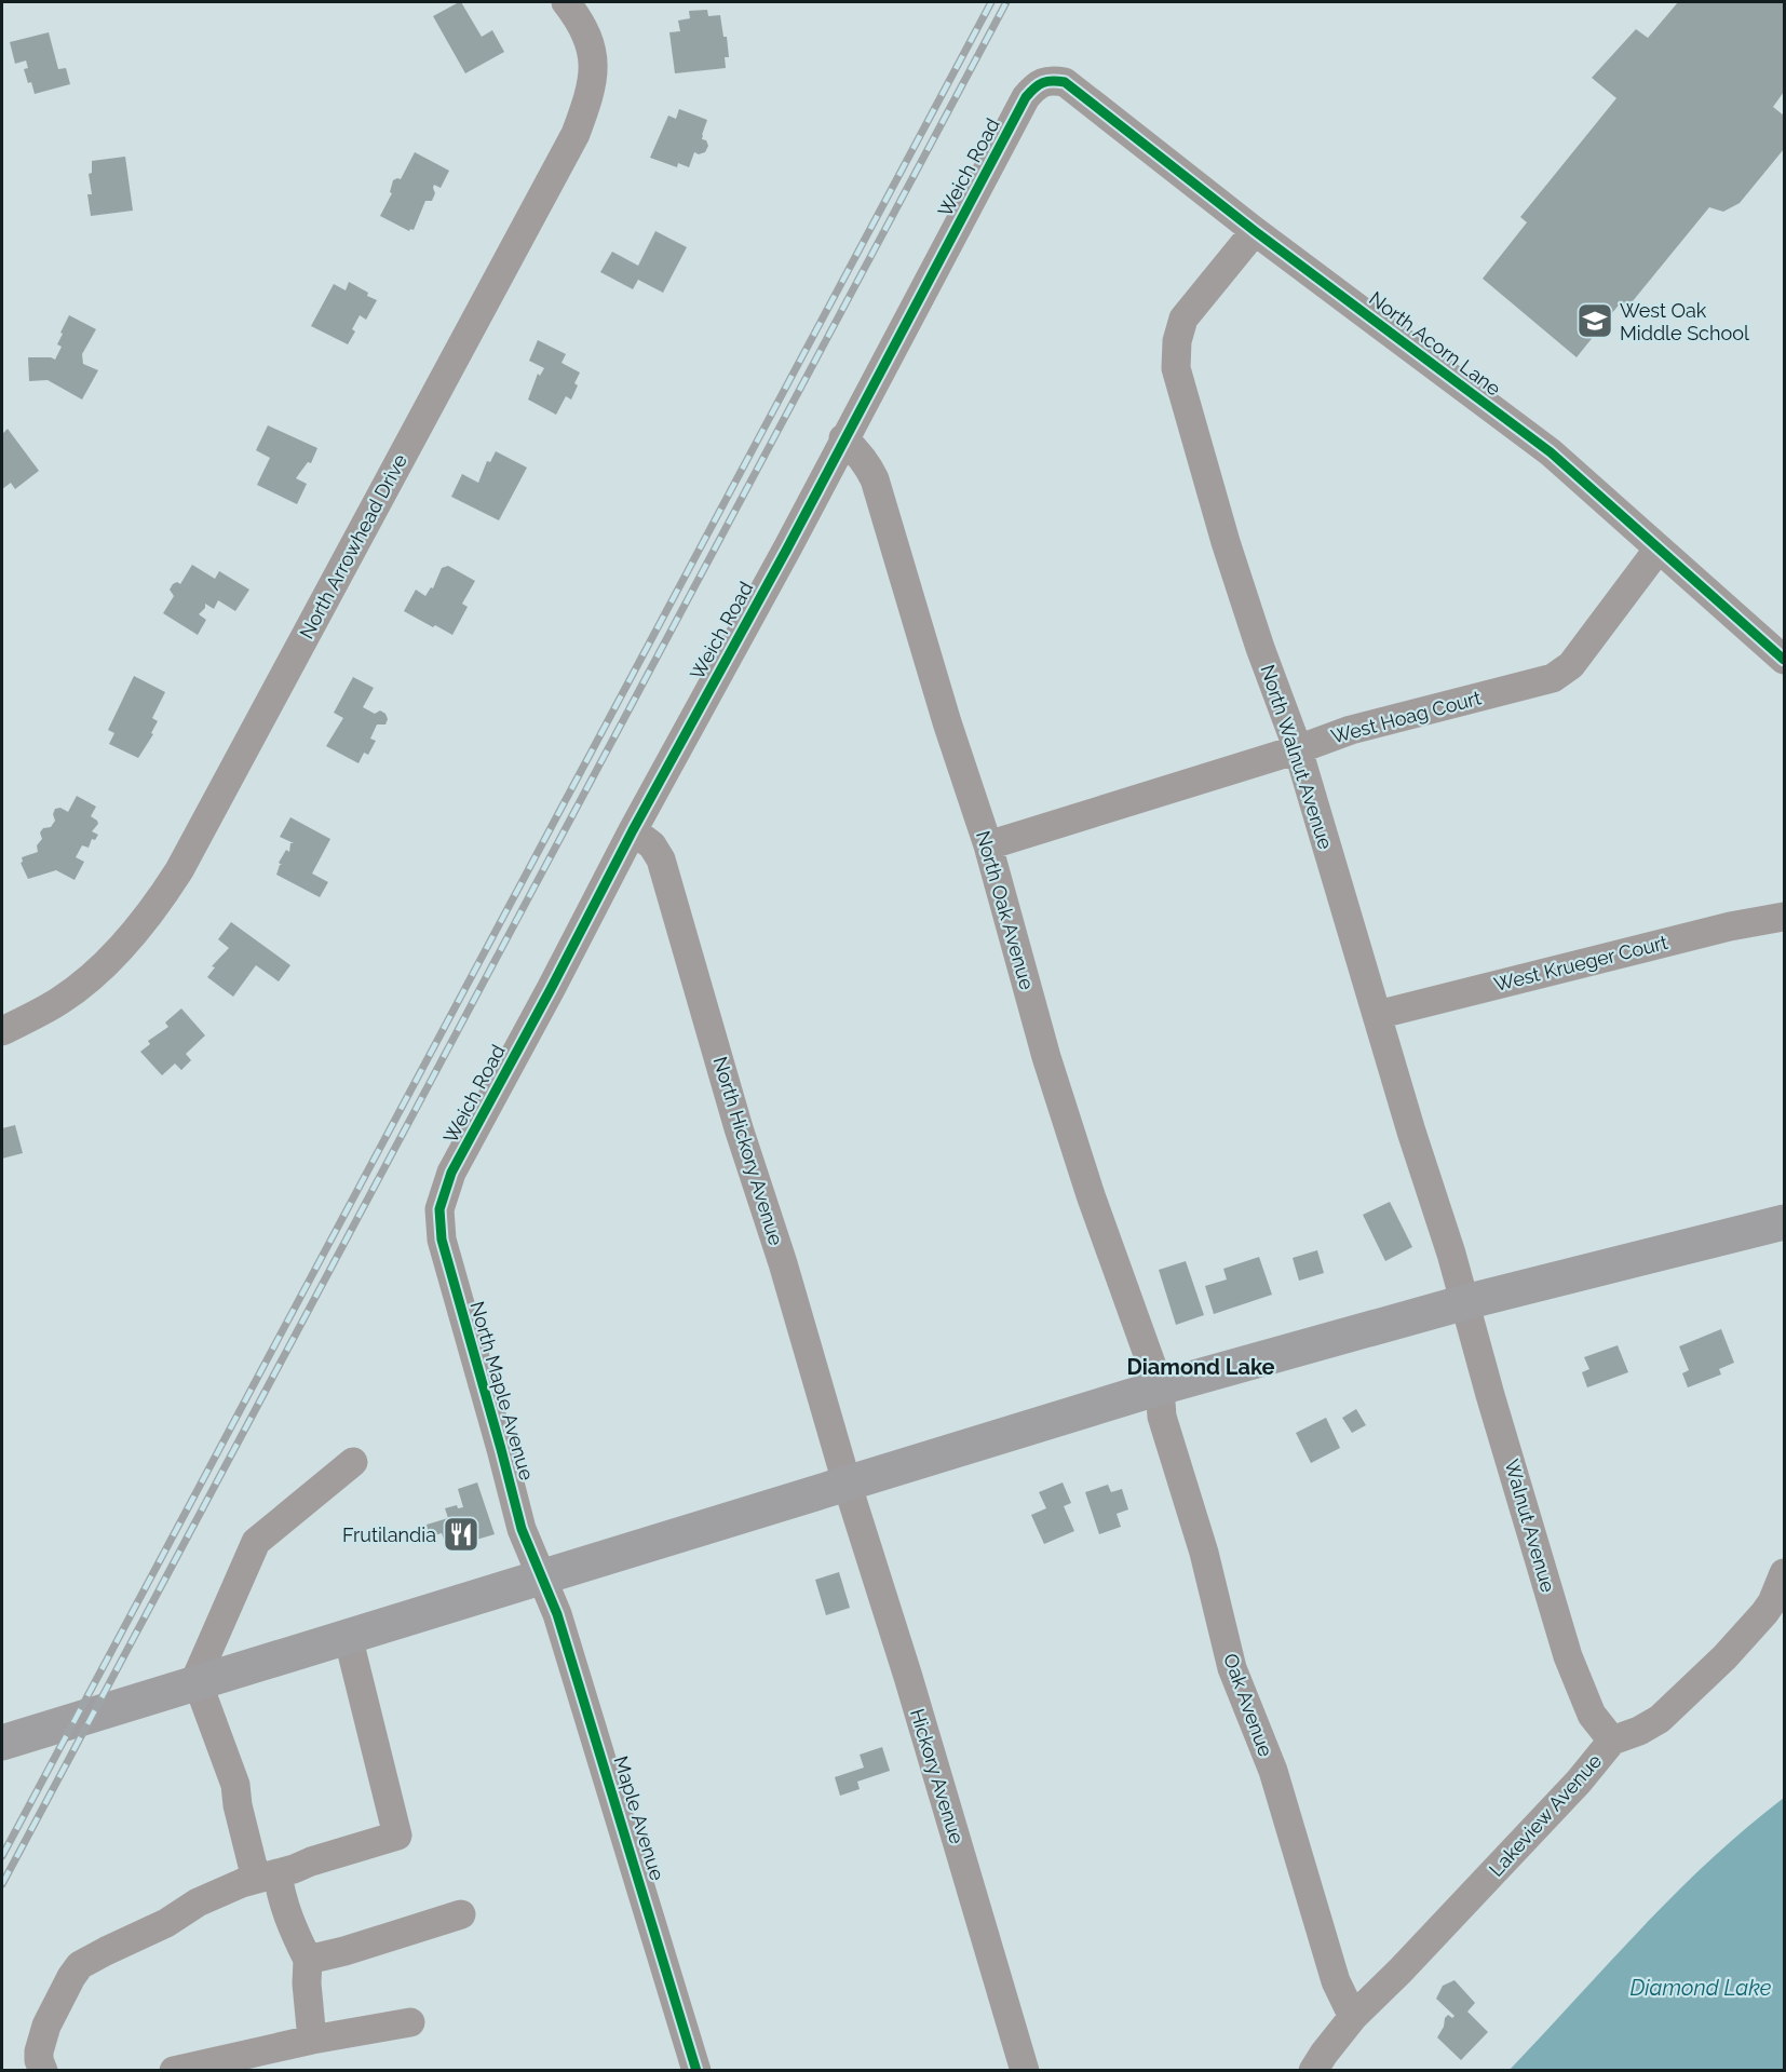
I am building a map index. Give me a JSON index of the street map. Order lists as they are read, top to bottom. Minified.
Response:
{"streets":{"street":["Weich Road","North Acorn Lane","North Arrowhead Drive","West Hoag Court","North Walnut Avenue","North Oak Avenue","West Krueger Court","North Hickory Avenue","North Maple Avenue","Walnut Avenue","Oak Avenue","Hickory Avenue","Lakeview Avenue","Maple Avenue"]},"crossings":[["Weich Road","North Acorn Lane"],["Weich Road","North Oak Avenue"],["Weich Road","North Hickory Avenue"],["Weich Road","North Maple Avenue"],["North Acorn Lane","West Hoag Court"],["North Acorn Lane","North Walnut Avenue"],["West Hoag Court","North Walnut Avenue"],["West Hoag Court","North Oak Avenue"],["North Walnut Avenue","West Krueger Court"],["North Walnut Avenue","Walnut Avenue"],["North Oak Avenue","Oak Avenue"],["North Hickory Avenue","Hickory Avenue"],["North Maple Avenue","Maple Avenue"],["Walnut Avenue","Lakeview Avenue"],["Oak Avenue","Lakeview Avenue"]],"districts":["Diamond Lake"],"water":["Diamond Lake"],"places":{"school or university":["West Oak Middle School"],"restaurant":["Frutilandia"]}}
